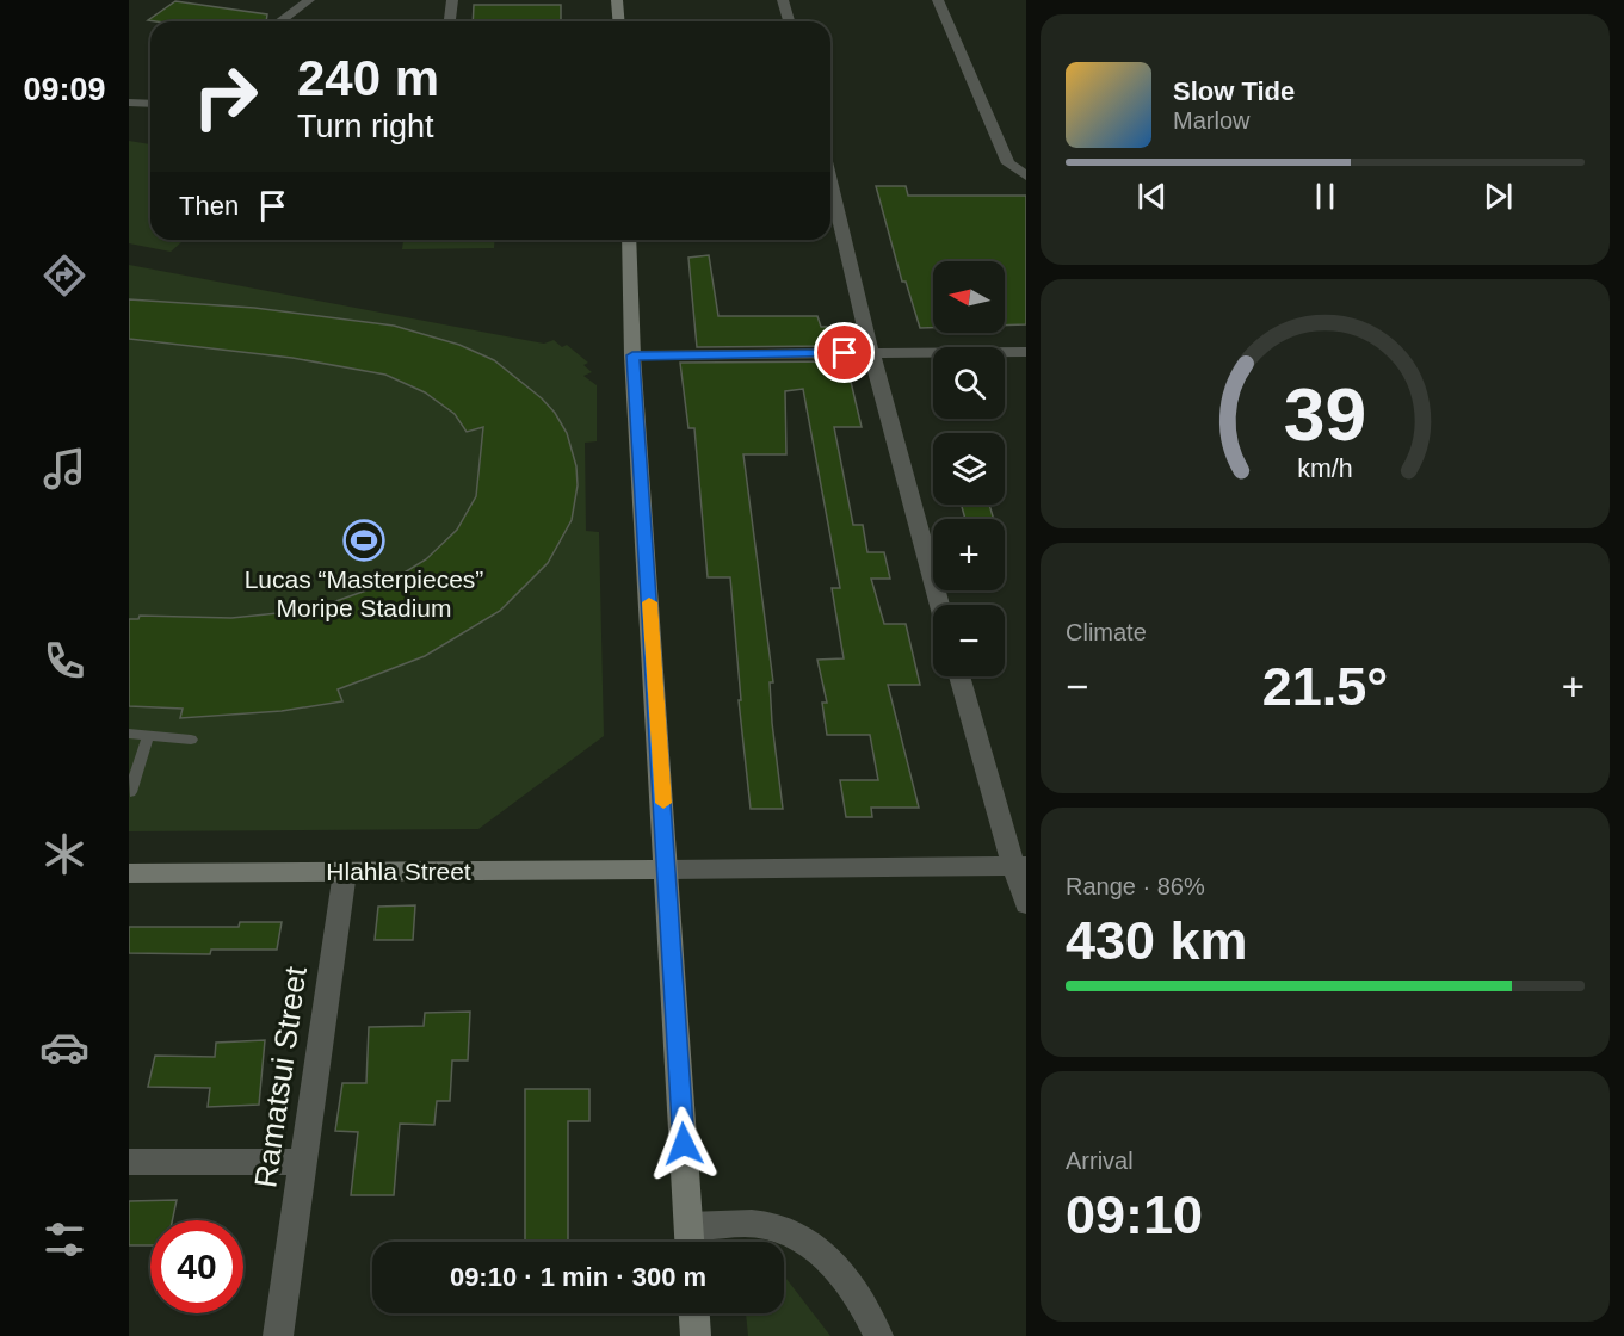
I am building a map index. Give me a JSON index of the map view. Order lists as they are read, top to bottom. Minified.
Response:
{"streets":{"street":["Hlahla Street","Ramatsui Street"]},"crossings":[["Hlahla Street","Ramatsui Street"]],"places":{"sports":["Lucas “Masterpieces” Moripe Stadium"]},"north":"left","page":{"tabs":"09:09","turn":["240 m","Turn right"],"song":["Slow Tide","Marlow"],"then":"Then","map_buttons":["+","−"],"tile":["Climate",["Range · 86%","430 km"],["Arrival","09:10"]],"heat":["−","21.5°","+"],"limit":"40","trip":"09:10 · 1 min · 300 m","gauge":["39","km/h"]}}
